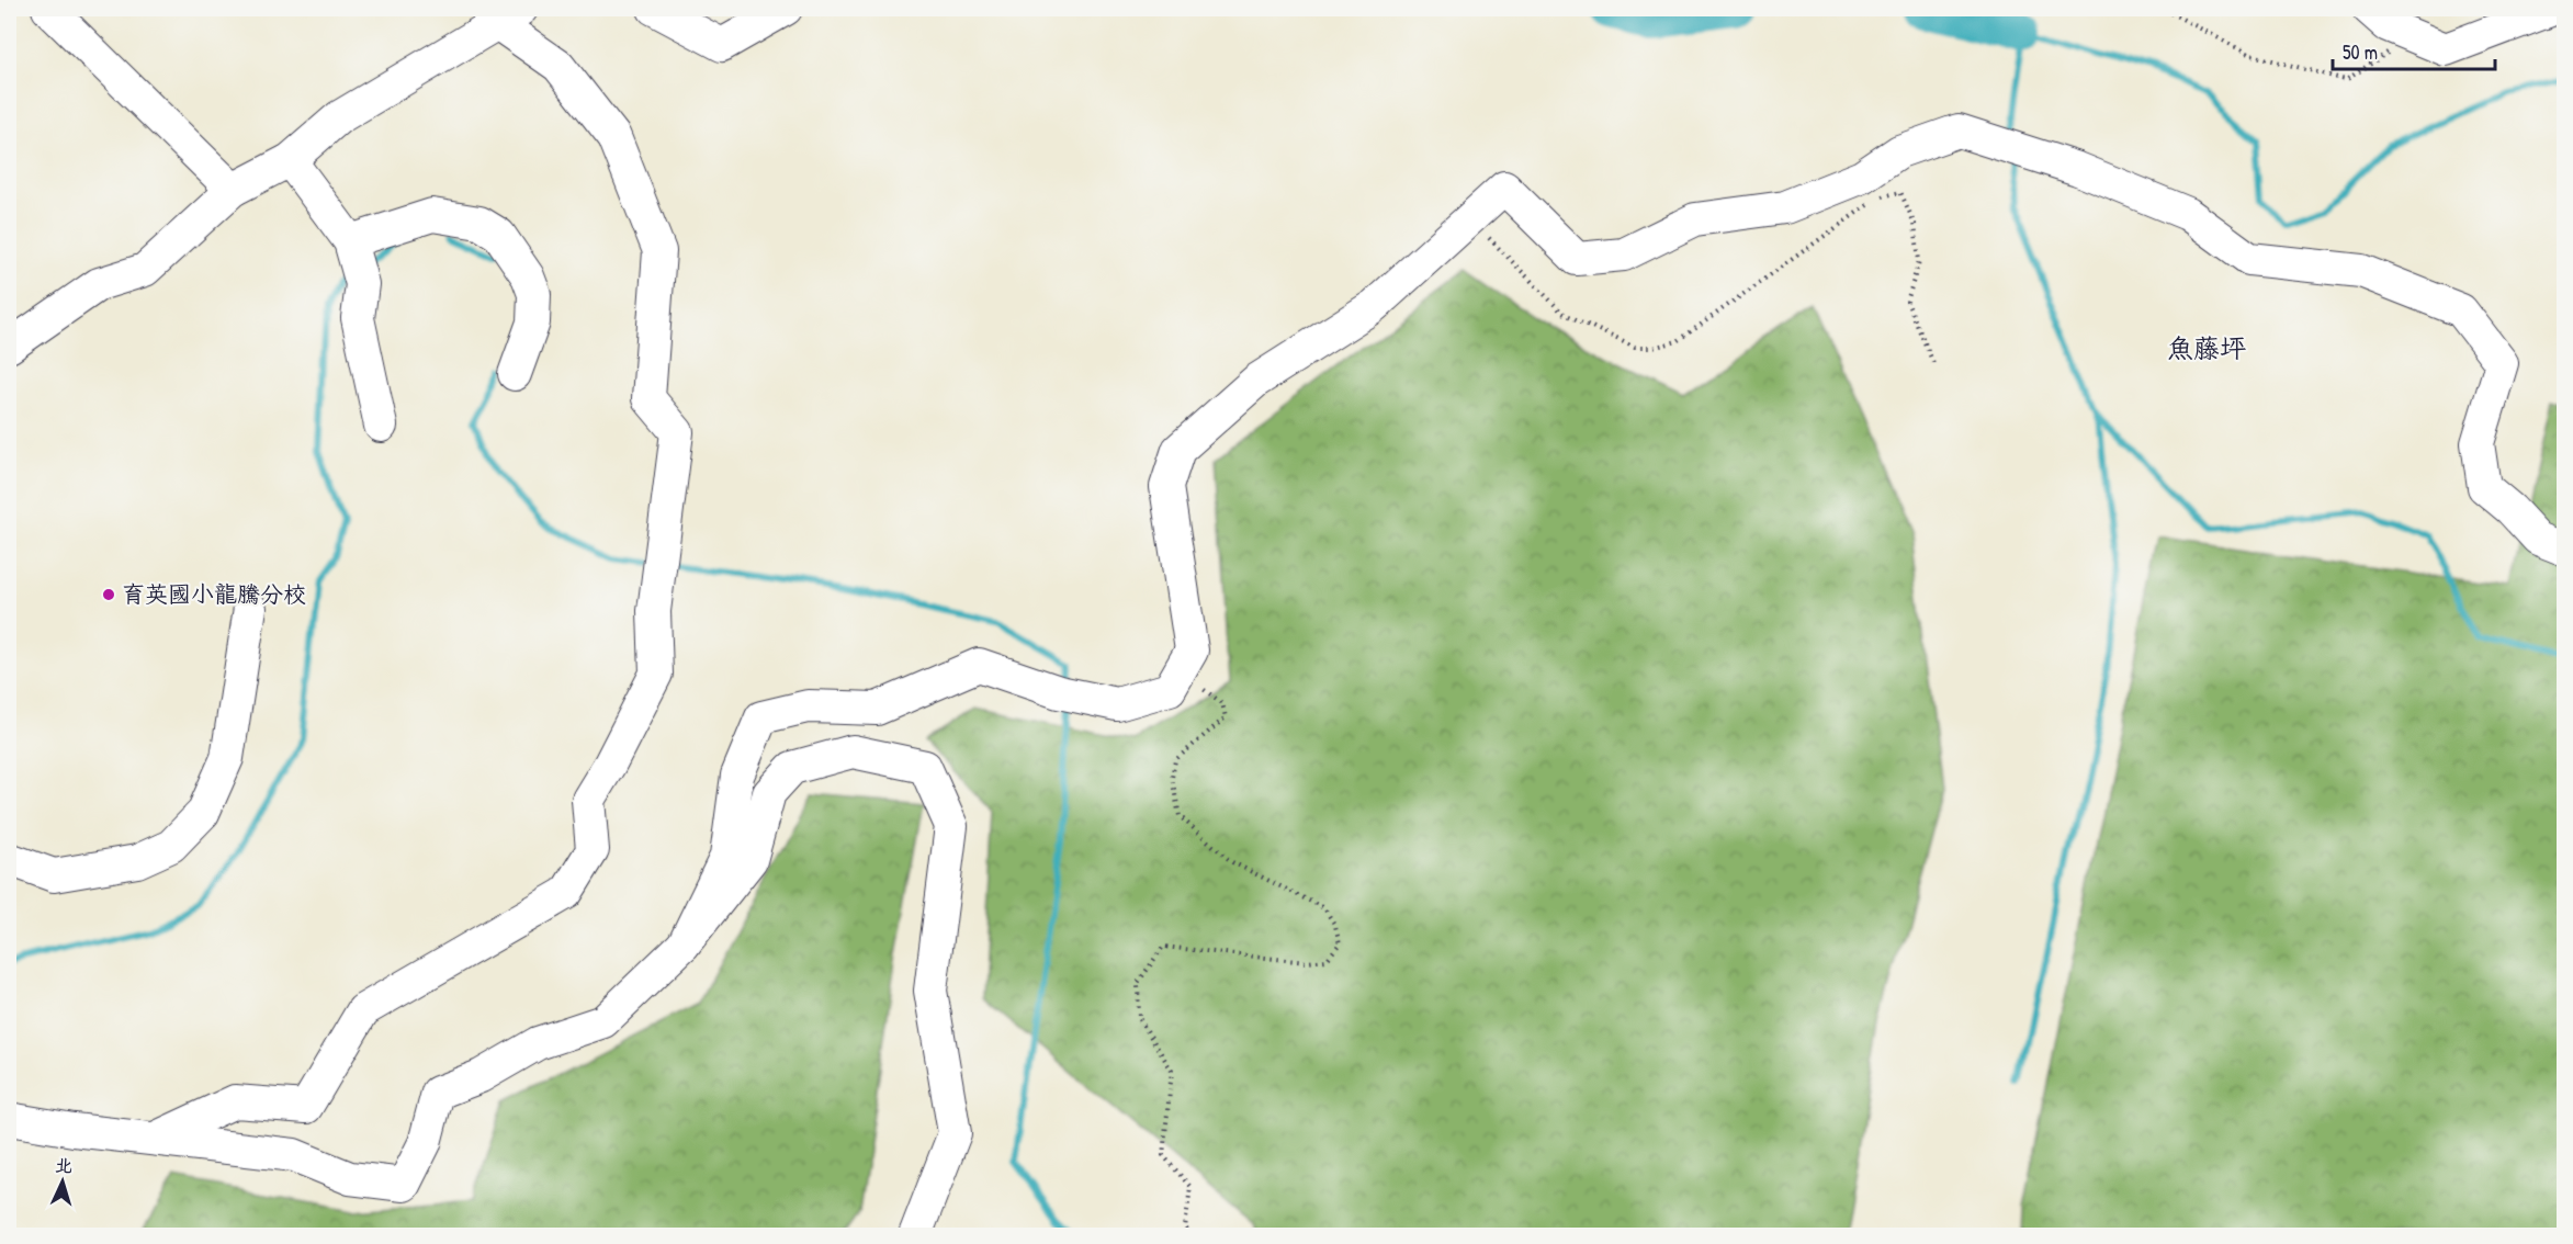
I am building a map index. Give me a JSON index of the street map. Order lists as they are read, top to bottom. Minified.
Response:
{"districts":["魚藤坪"],"places":["育英國小龍騰分校"],"scale_bar":"50 m","north":"top"}
